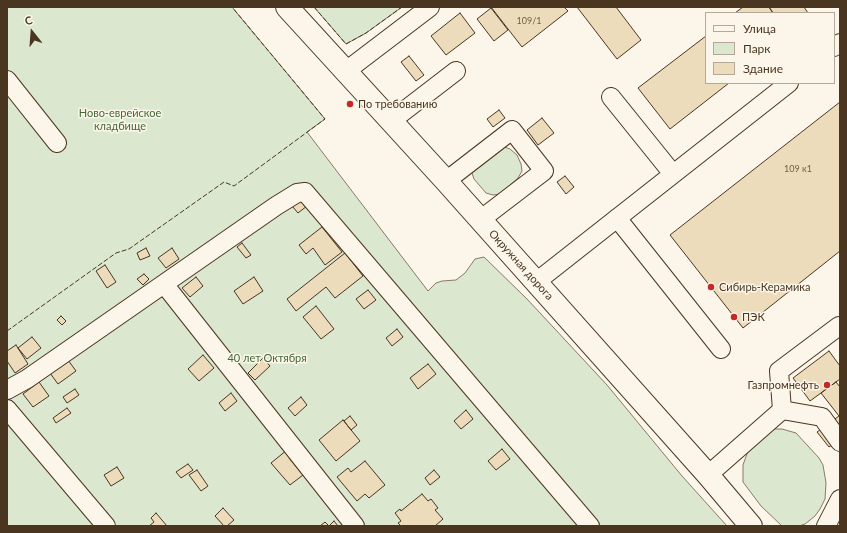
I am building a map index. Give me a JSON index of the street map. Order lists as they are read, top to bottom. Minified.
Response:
{"streets":{"main road":["Окружная дорога"]},"parks":["Ново-еврейское кладбище","40 лет Октября"],"places":["По требованию","Сибирь-Керамика","ПЭК","Газпромнефть"],"house_numbers":["109/1","109 к1"],"legend":["Улица","Парк","Здание"],"north":"top"}
